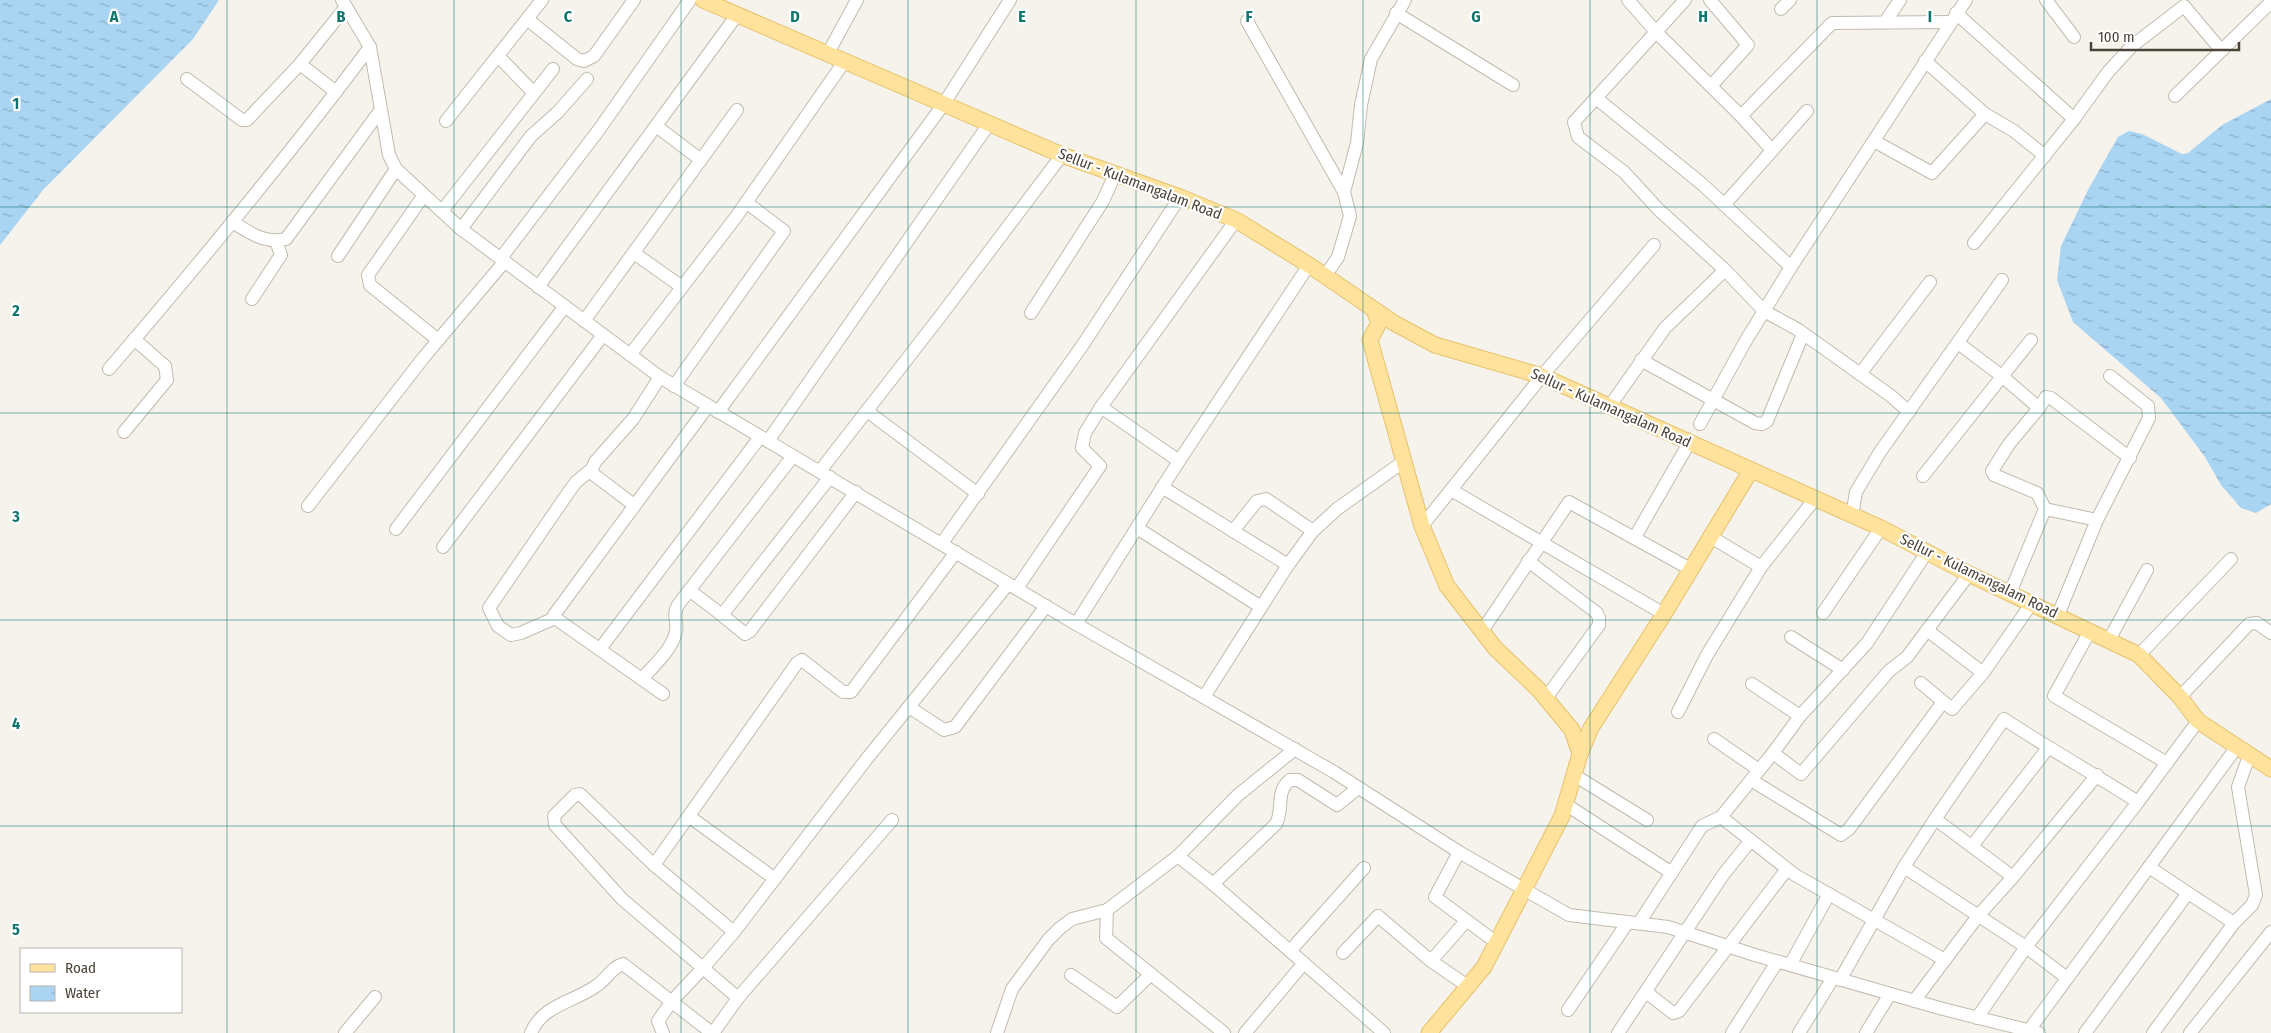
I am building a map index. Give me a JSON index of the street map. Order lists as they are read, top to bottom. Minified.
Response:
{"streets":{"main road":["Sellur - Kulamangalam Road"]},"legend":["Road","Water"],"scale_bar":"100 m","grid":{"columns":["A","B","C","D","E","F","G","H","I"],"rows":["1","2","3","4","5"]}}
